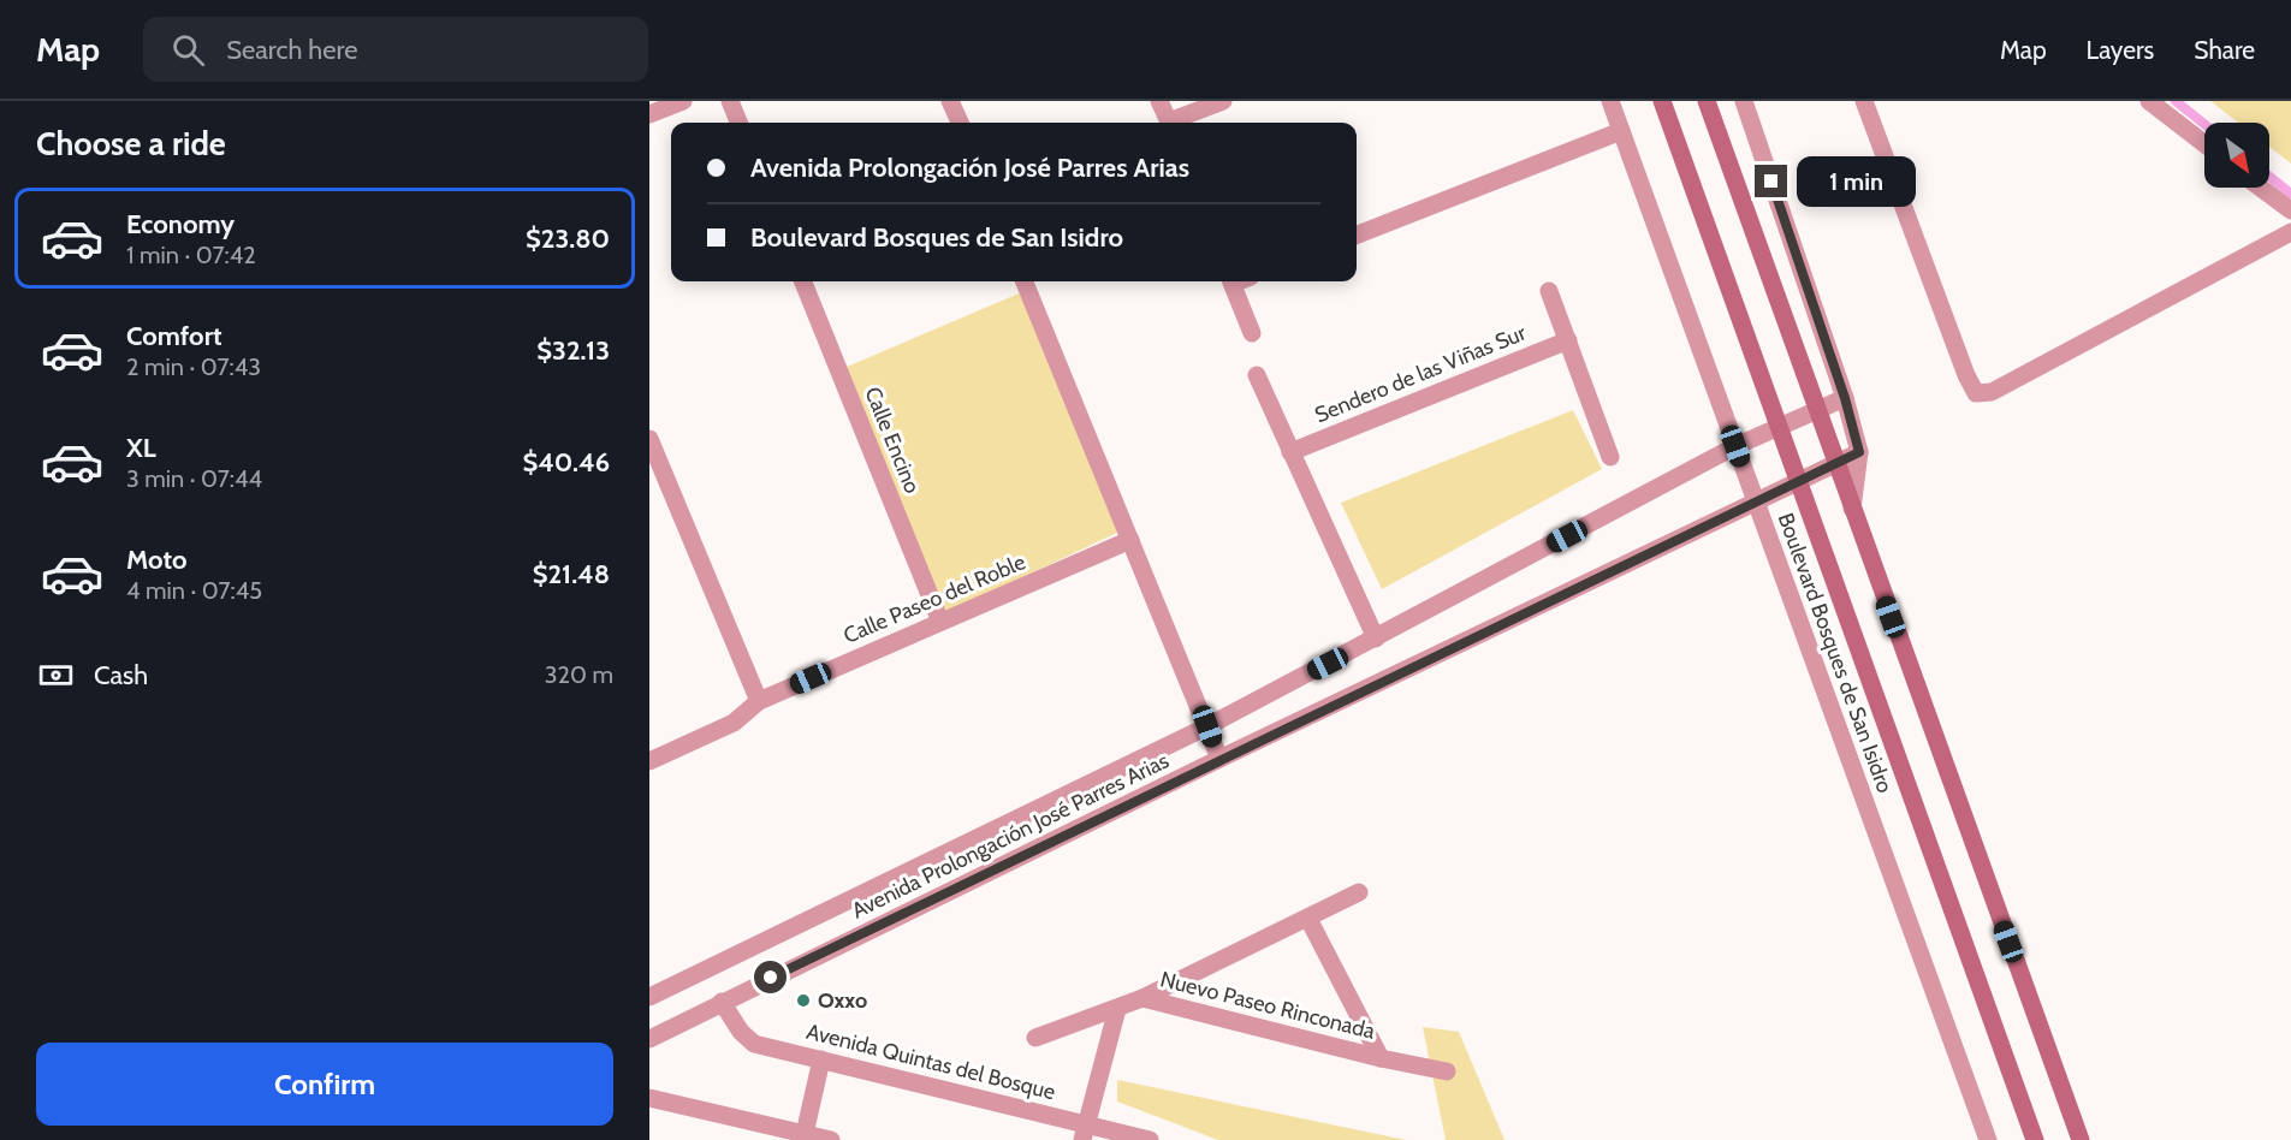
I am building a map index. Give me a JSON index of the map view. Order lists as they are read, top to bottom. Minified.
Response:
{"streets":{"main road":["Boulevard Bosques de San Isidro"],"street":["Sendero de las Viñas Sur","Calle Encino","Calle Paseo del Roble","Avenida Prolongación José Parres Arias","Nuevo Paseo Rinconada","Avenida Quintas del Bosque"]},"crossings":[["Calle Encino","Calle Paseo del Roble"],["Boulevard Bosques de San Isidro","Avenida Prolongación José Parres Arias"],["Avenida Prolongación José Parres Arias","Avenida Quintas del Bosque"]],"places":["Oxxo"],"north":"bottom right","page":{"header":"Map","search":"Search here","nav":["Map","Layers","Share"],"heading":"Choose a ride","banner":["Avenida Prolongación José Parres Arias","Boulevard Bosques de San Isidro"],"bubble":"1 min","list":[{"name":"Economy","note":"1 min · 07:42","value":"$23.80"},{"name":"Comfort","note":"2 min · 07:43","value":"$32.13"},{"name":"XL","note":"3 min · 07:44","value":"$40.46"},{"name":"Moto","note":"4 min · 07:45","value":"$21.48"}],"pay":["Cash","320 m"],"buttons":"Confirm"}}
